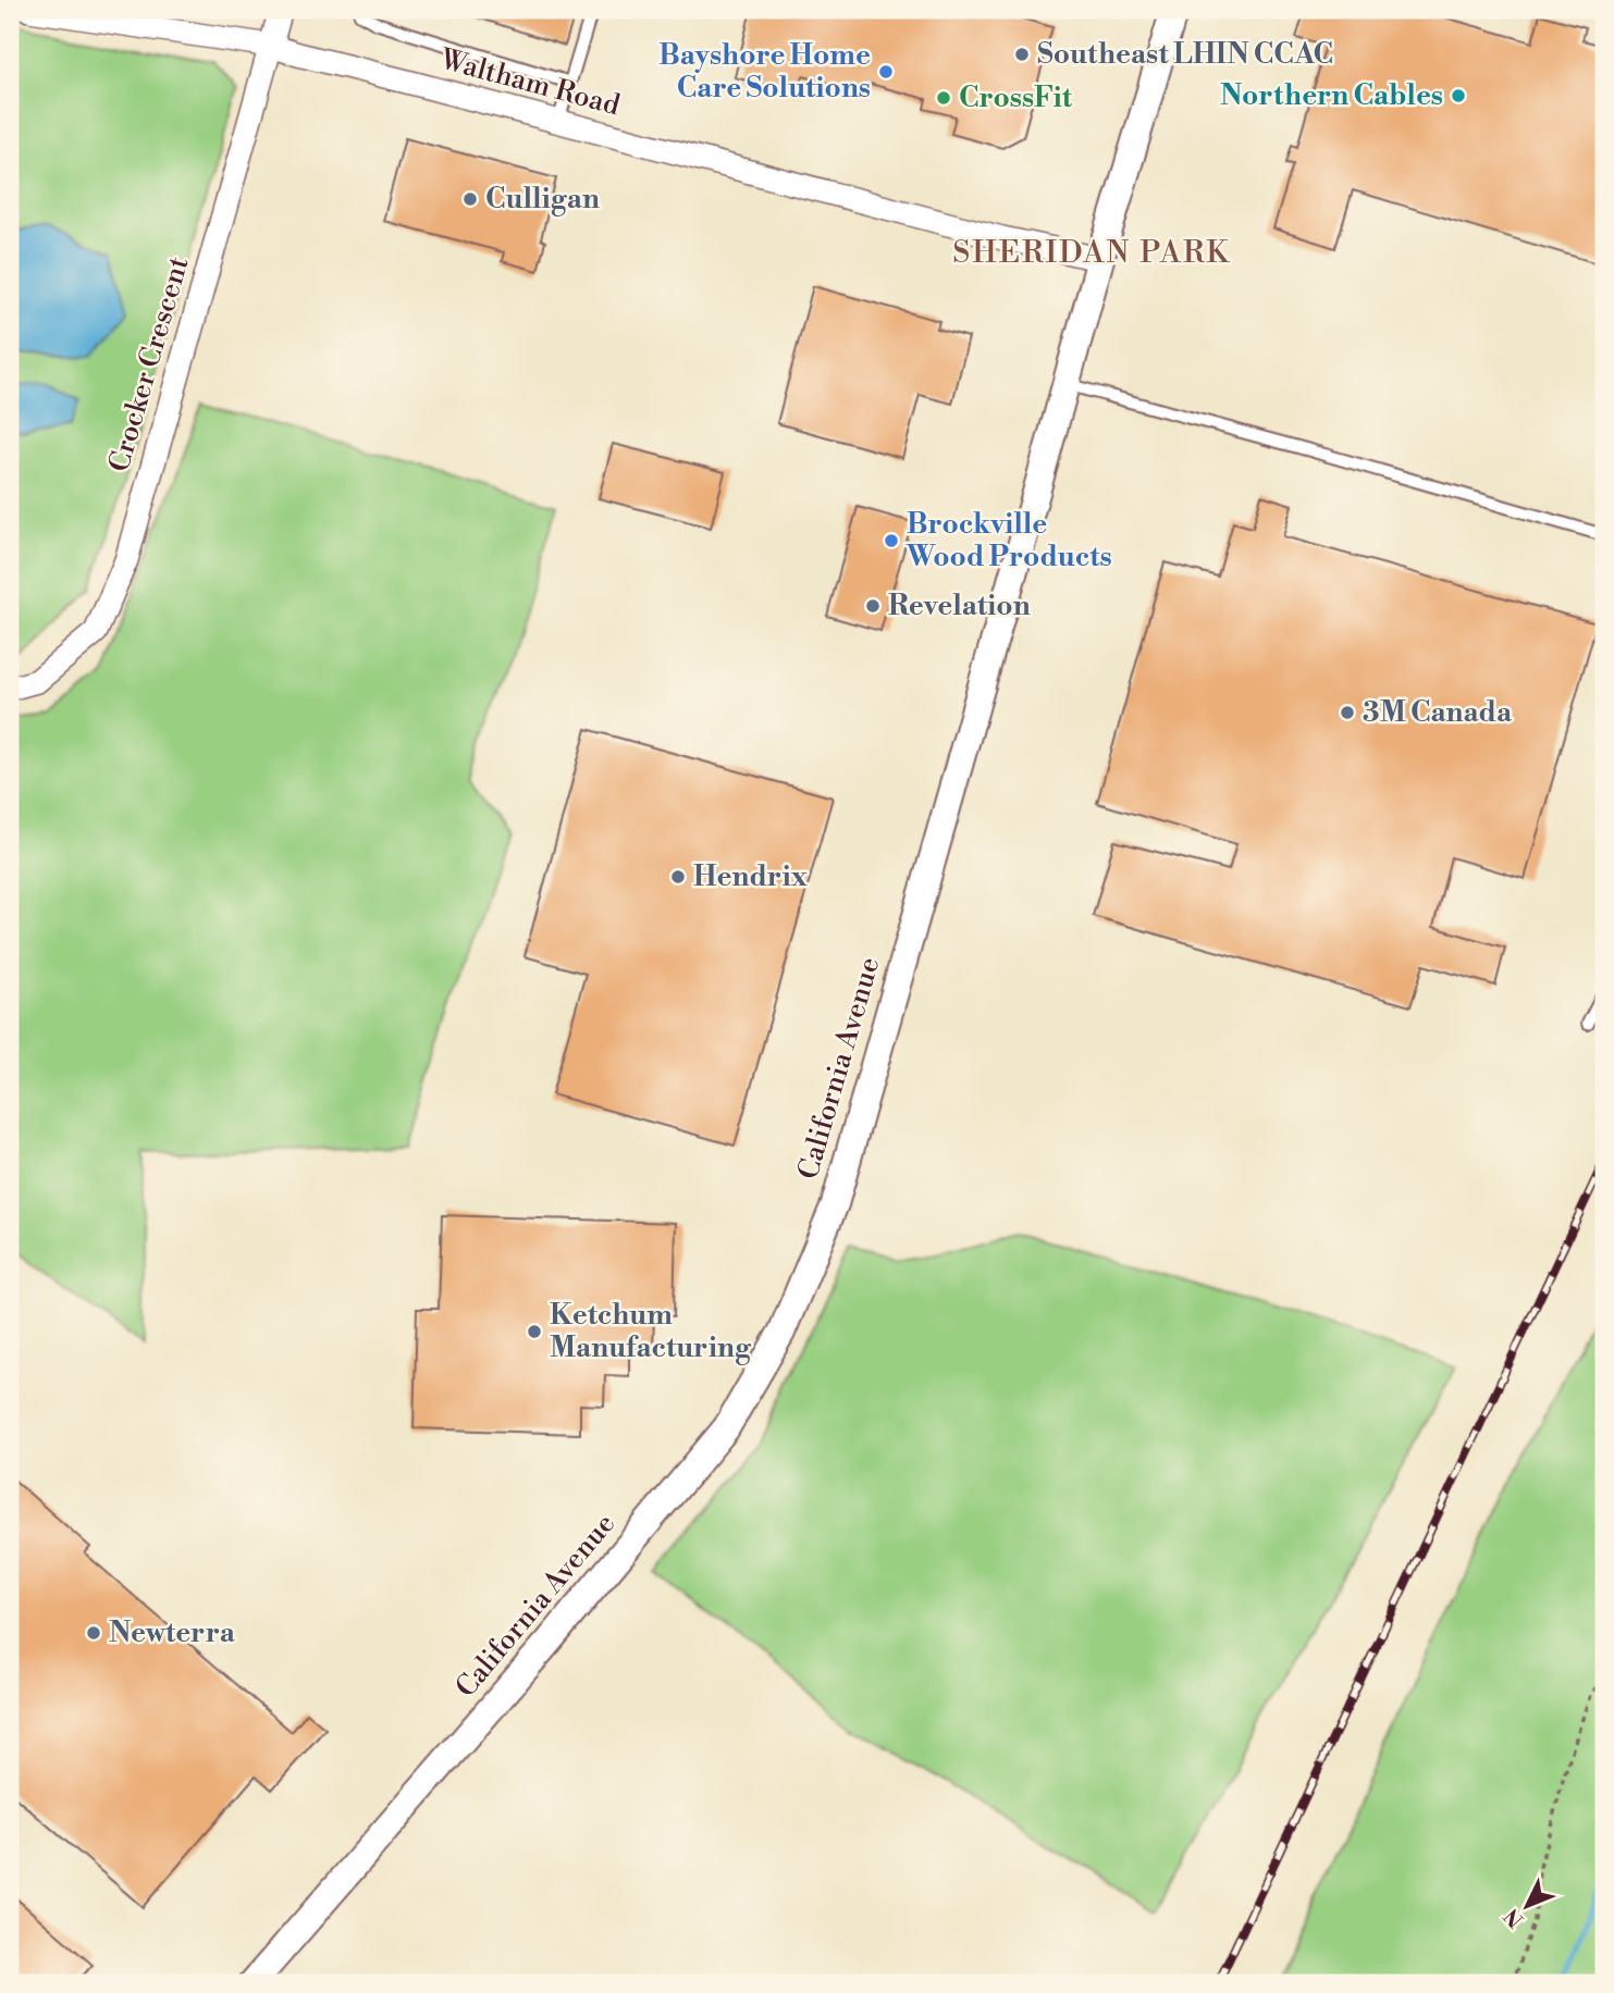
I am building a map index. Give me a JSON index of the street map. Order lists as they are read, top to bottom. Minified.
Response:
{"streets":{"street":["Waltham Road","Crocker Crescent","California Avenue"]},"crossings":[["Waltham Road","Crocker Crescent"],["Waltham Road","California Avenue"]],"districts":["SHERIDAN PARK"],"places":["Southeast LHIN CCAC","Bayshore Home Care Solutions","Northern Cables","CrossFit","Culligan","Brockville Wood Products","Revelation","3M Canada","Hendrix","Ketchum Manufacturing","Newterra"],"north":"bottom left"}
